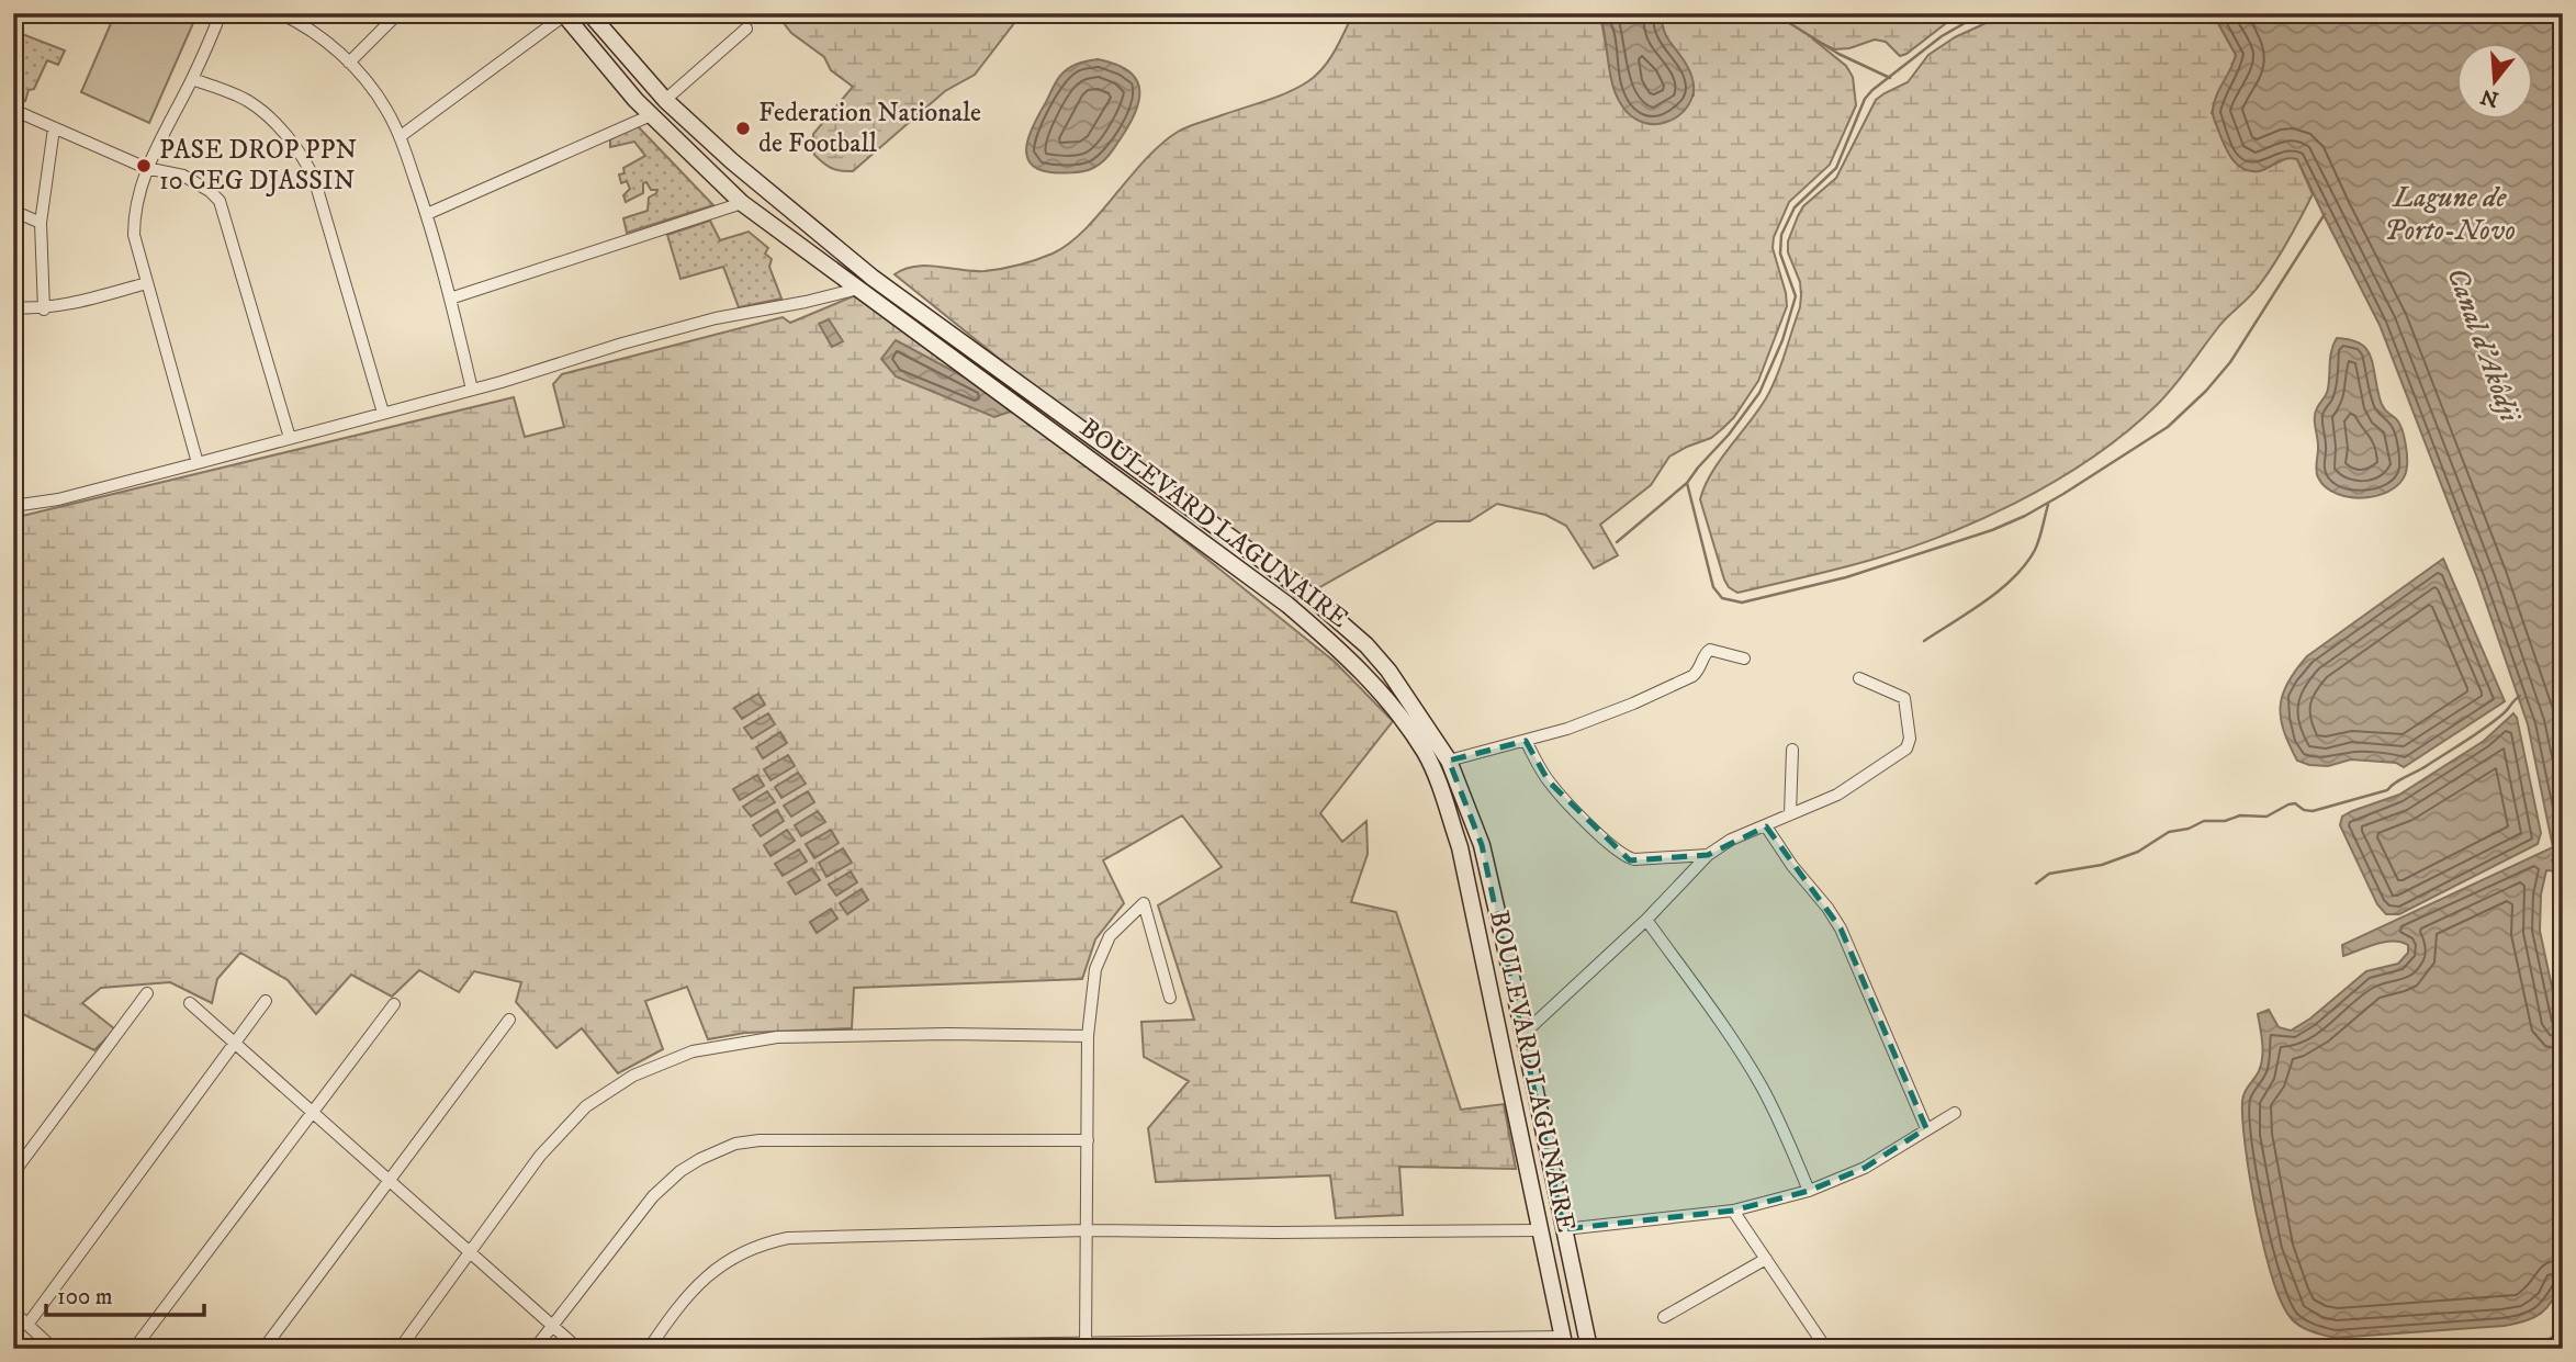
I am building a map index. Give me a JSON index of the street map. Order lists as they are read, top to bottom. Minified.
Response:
{"streets":{"main road":["BOULEVARD LAGUNAIRE"]},"water":["Lagune de Porto-Novo","Canal d'Akôdji"],"places":["Federation Nationale de Football","PASE DROP PPN 10 CEG DJASSIN"],"scale_bar":"100 m","north":"bottom"}
